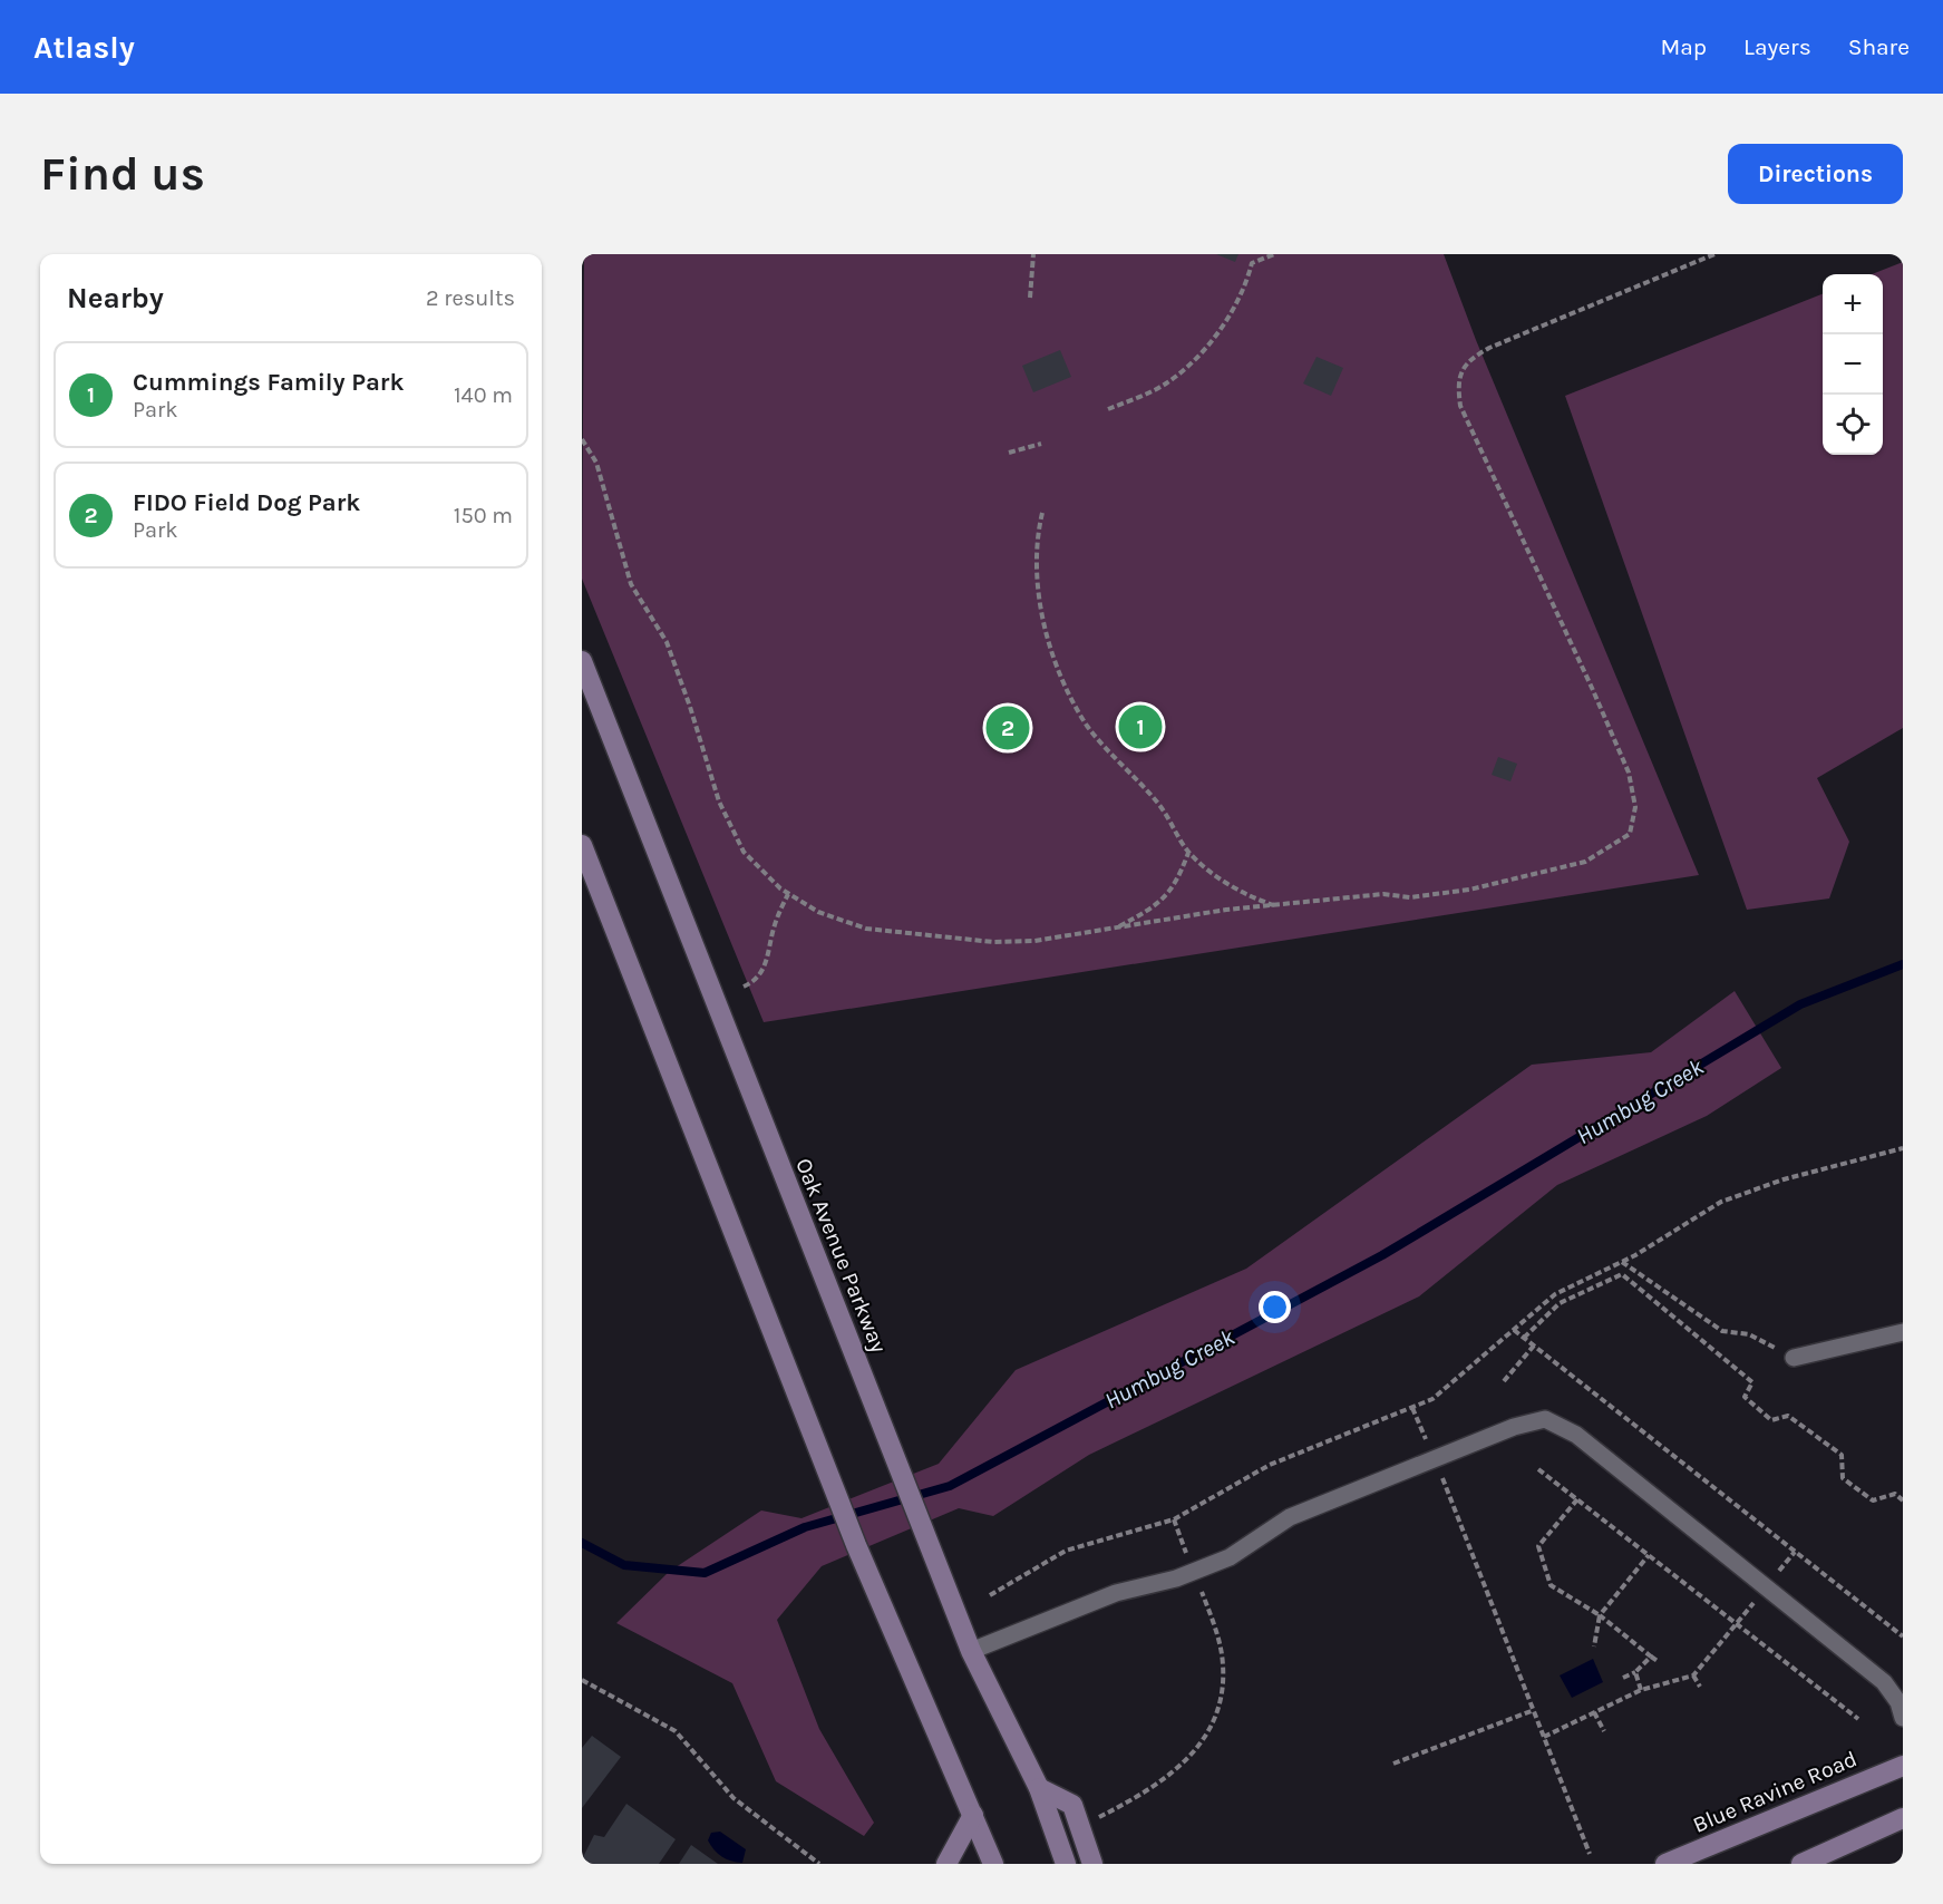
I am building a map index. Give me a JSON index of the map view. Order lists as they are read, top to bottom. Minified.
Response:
{"streets":{"main road":["Oak Avenue Parkway","Blue Ravine Road"]},"water":["Humbug Creek"],"page":{"header":"Atlasly","nav":["Map","Layers","Share"],"buttons":"Directions","title":"Find us","heading":["Nearby","2 results"],"map_buttons":["+","−"],"list":[{"mark":"1","name":"Cummings Family Park","note":"Park","value":"140 m"},{"mark":"2","name":"FIDO Field Dog Park","note":"Park","value":"150 m"}],"pins":["1","2"]}}
